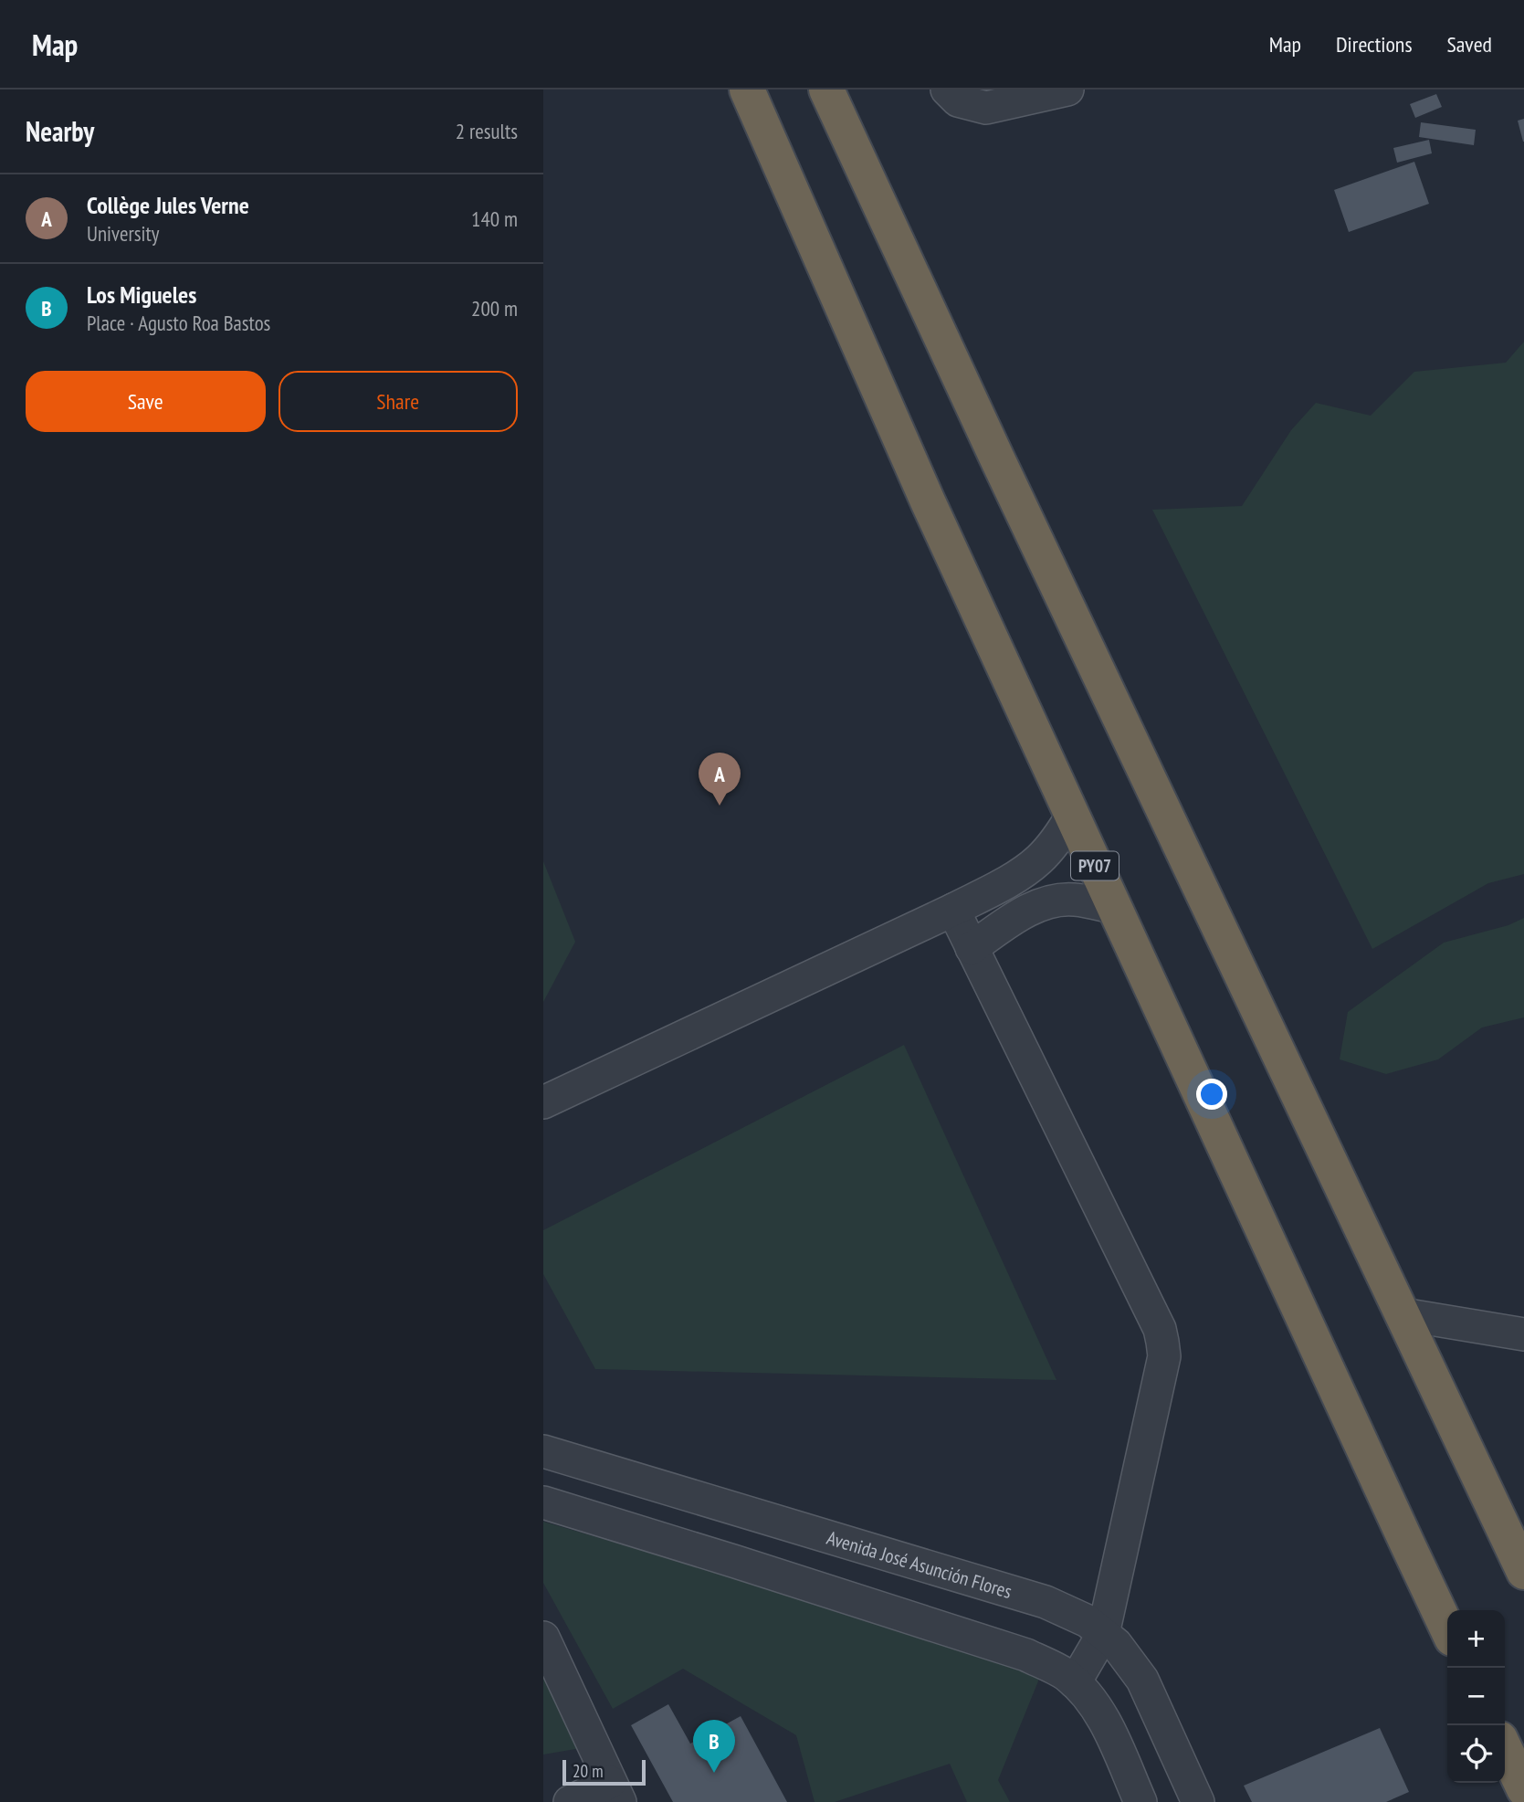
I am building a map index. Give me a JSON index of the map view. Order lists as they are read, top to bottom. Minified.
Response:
{"streets":{"highway":["PY07"],"street":["Avenida José Asunción Flores"]},"scale_bar":"20 m","page":{"header":"Map","nav":["Map","Directions","Saved"],"heading":["Nearby","2 results"],"list":[{"mark":"A","name":"Collège Jules Verne","note":"University","value":"140 m"},{"mark":"B","name":"Los Migueles","note":"Place · Agusto Roa Bastos","value":"200 m"}],"buttons":["Save","Share"],"pins":["A","B"],"map_buttons":["+","−"],"scale":"20 m"}}
